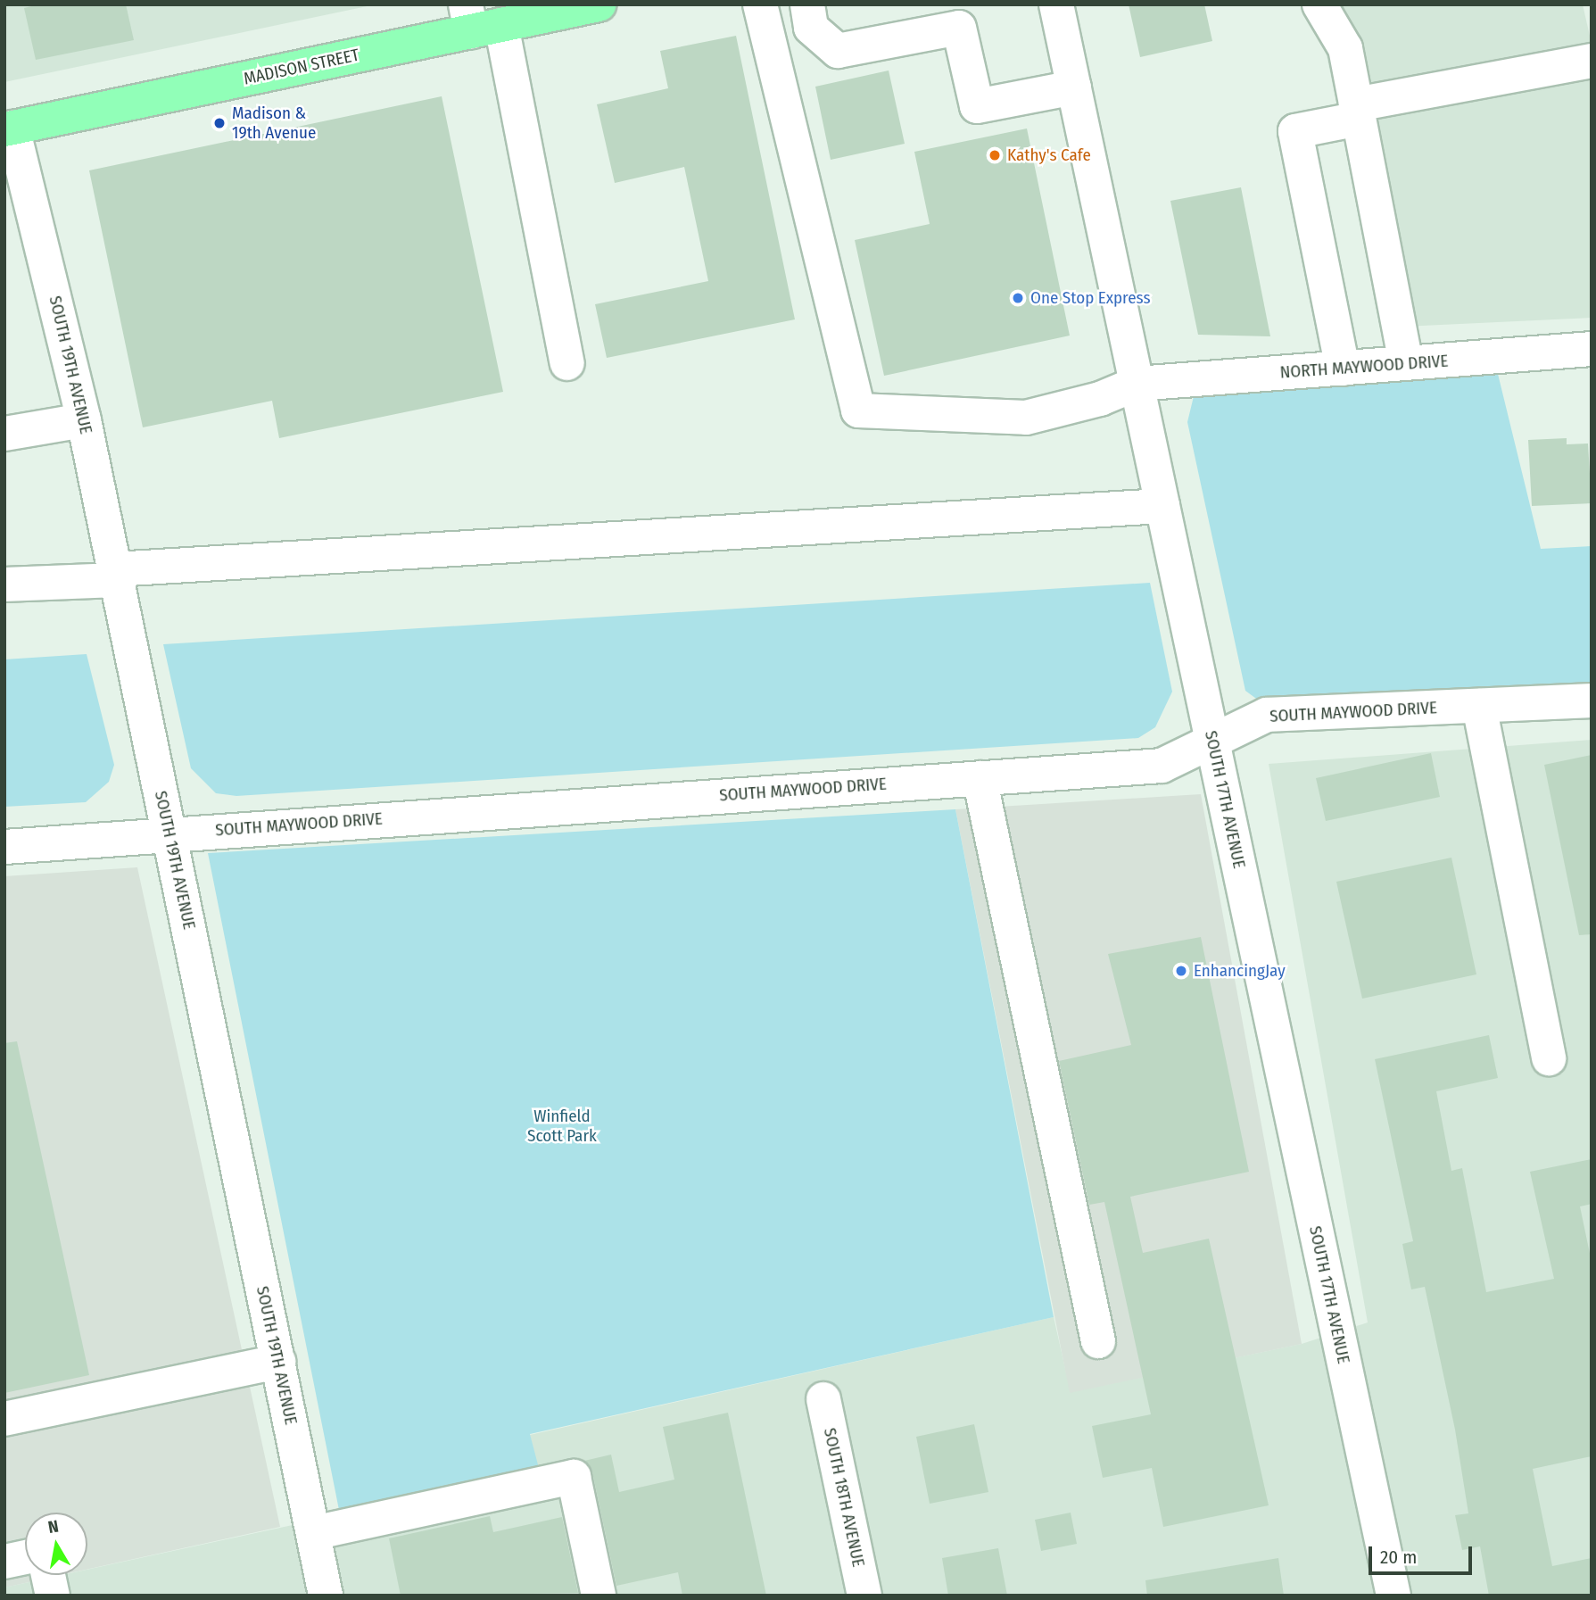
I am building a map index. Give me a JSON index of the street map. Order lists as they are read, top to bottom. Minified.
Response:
{"streets":{"main road":["MADISON STREET"],"street":["SOUTH 19TH AVENUE","NORTH MAYWOOD DRIVE","SOUTH MAYWOOD DRIVE","SOUTH 17TH AVENUE","SOUTH 18TH AVENUE"]},"crossings":[["MADISON STREET","SOUTH 19TH AVENUE"],["SOUTH 19TH AVENUE","SOUTH MAYWOOD DRIVE"],["NORTH MAYWOOD DRIVE","SOUTH 17TH AVENUE"],["SOUTH MAYWOOD DRIVE","SOUTH 17TH AVENUE"]],"parks":["Winfield Scott Park"],"places":["Madison & 19th Avenue","Kathy's Cafe","One Stop Express","EnhancingJay"],"scale_bar":"20 m","north":"top"}
